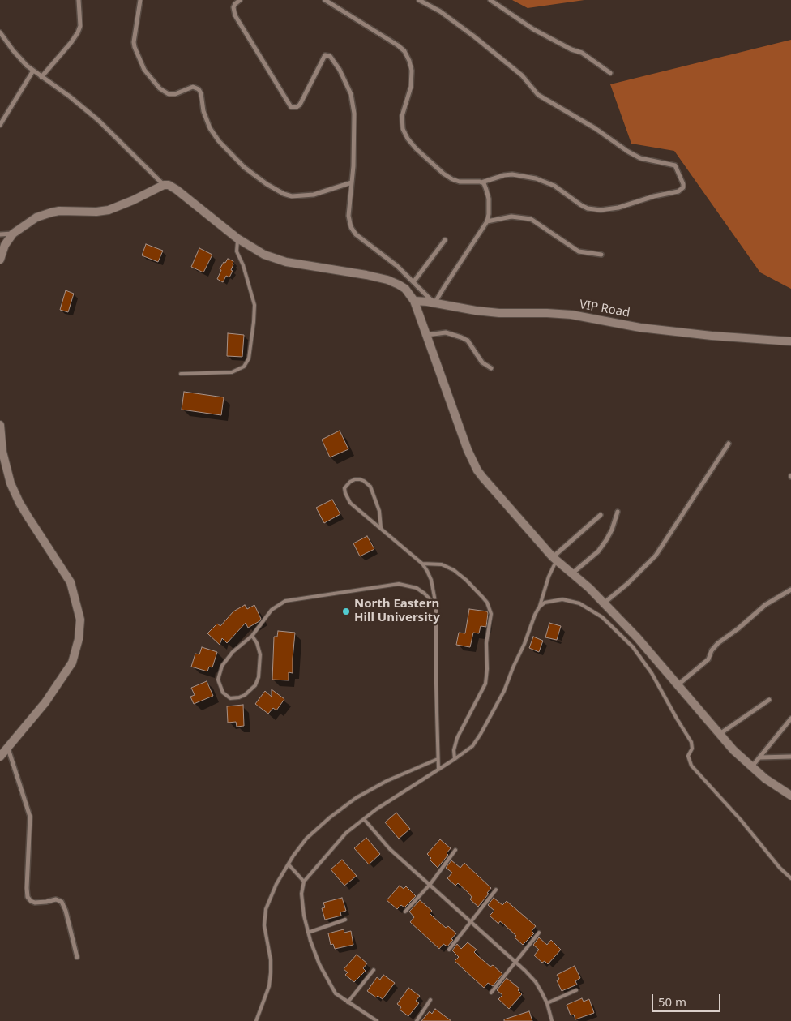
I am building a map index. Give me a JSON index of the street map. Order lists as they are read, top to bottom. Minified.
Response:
{"streets":{"street":["VIP Road"]},"places":["North Eastern Hill University"],"scale_bar":"50 m"}
